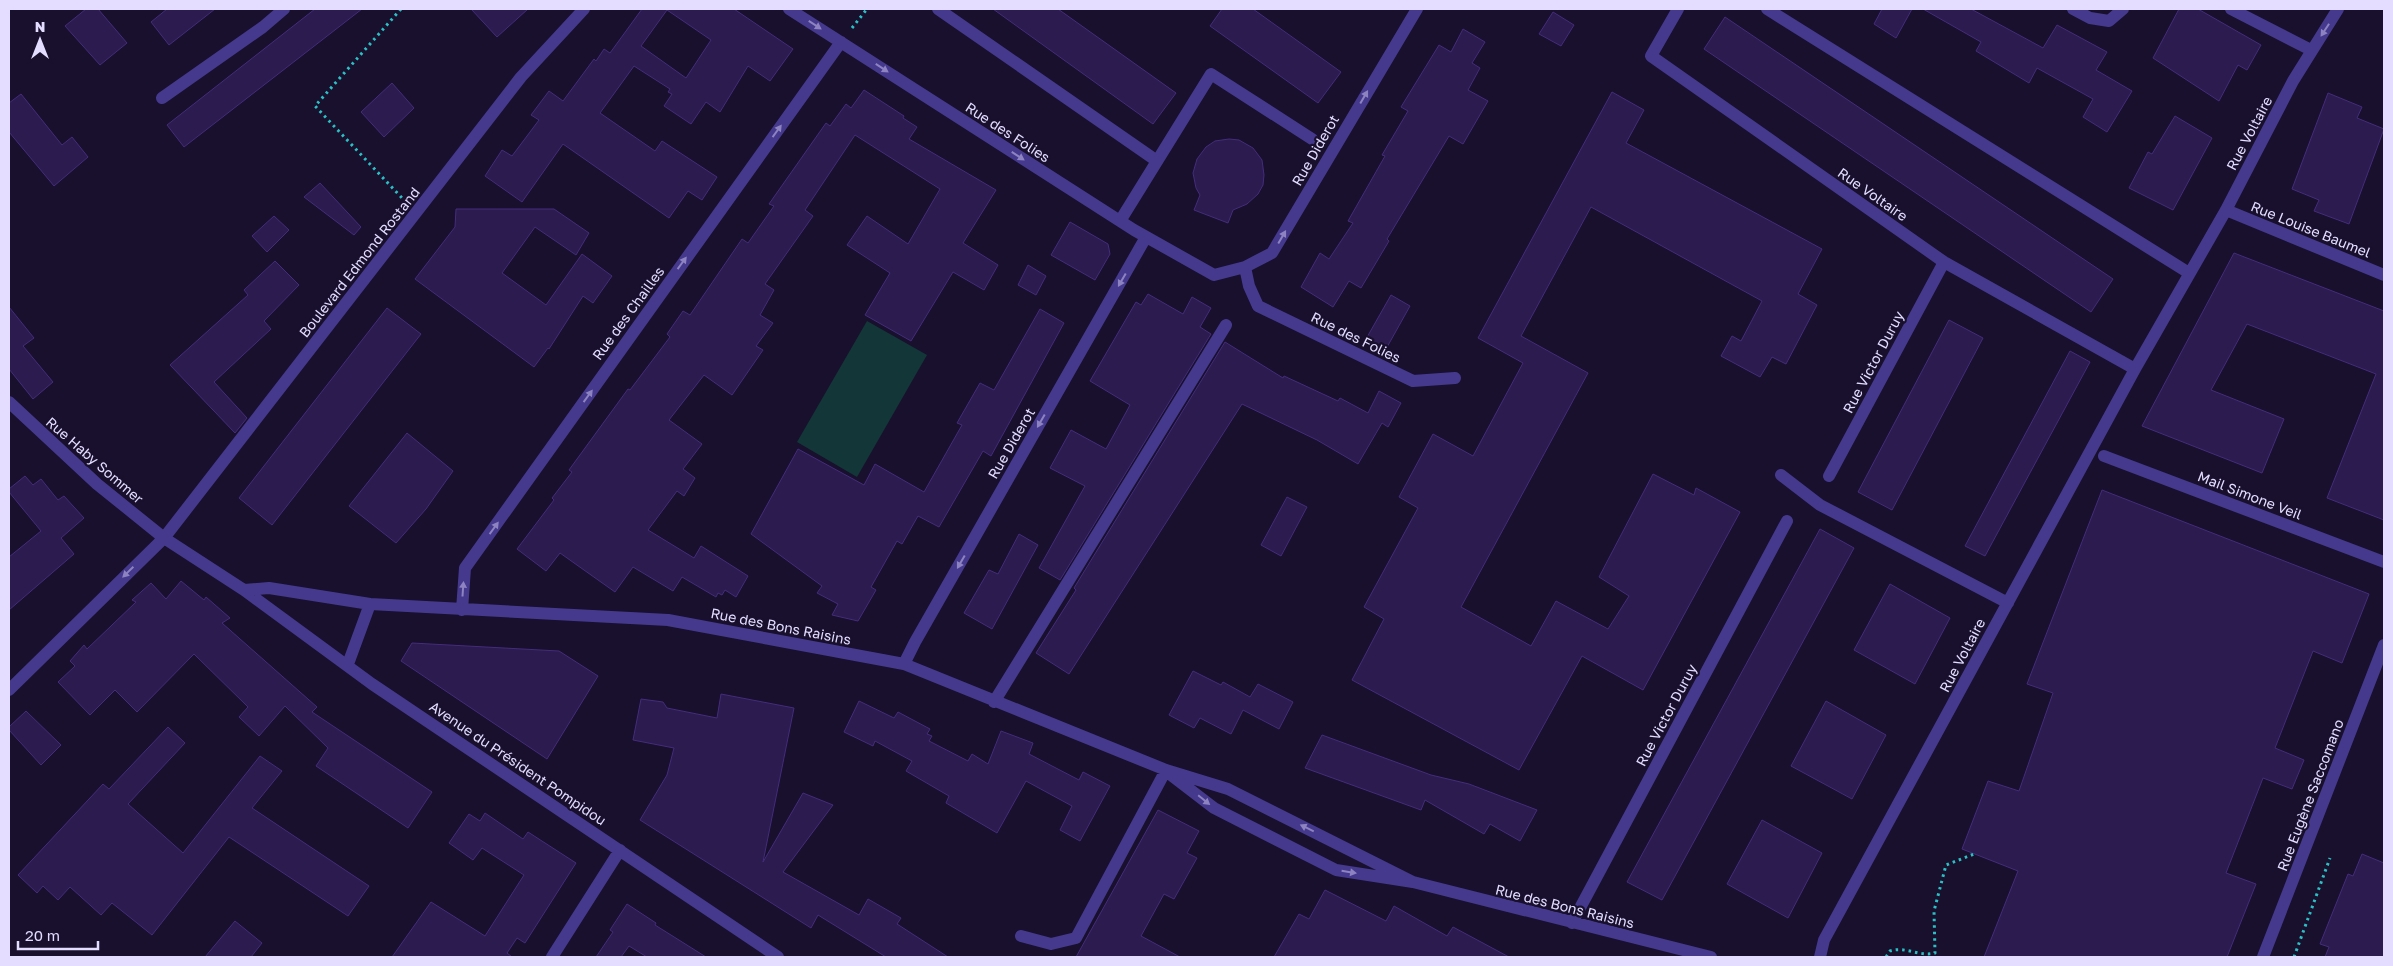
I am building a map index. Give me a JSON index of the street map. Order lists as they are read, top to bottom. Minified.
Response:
{"streets":{"street":["Rue des Folies","Rue Voltaire","Rue Diderot","Rue Louise Baumel","Boulevard Edmond Rostand","Rue des Chailles","Rue Victor Duruy","Rue Haby Sommer","Mail Simone Veil","Rue des Bons Raisins","Avenue du Président Pompidou","Rue Eugène Saccomano"]},"crossings":[["Rue des Folies","Rue Diderot"],["Rue des Folies","Rue des Chailles"],["Rue Voltaire","Rue Louise Baumel"],["Rue Voltaire","Rue Victor Duruy"],["Rue Diderot","Rue des Bons Raisins"],["Boulevard Edmond Rostand","Rue Haby Sommer"],["Rue des Chailles","Rue des Bons Raisins"],["Rue Victor Duruy","Rue des Bons Raisins"],["Rue des Bons Raisins","Avenue du Président Pompidou"]],"one_way":["Rue des Chailles"],"scale_bar":"20 m","north":"top"}
